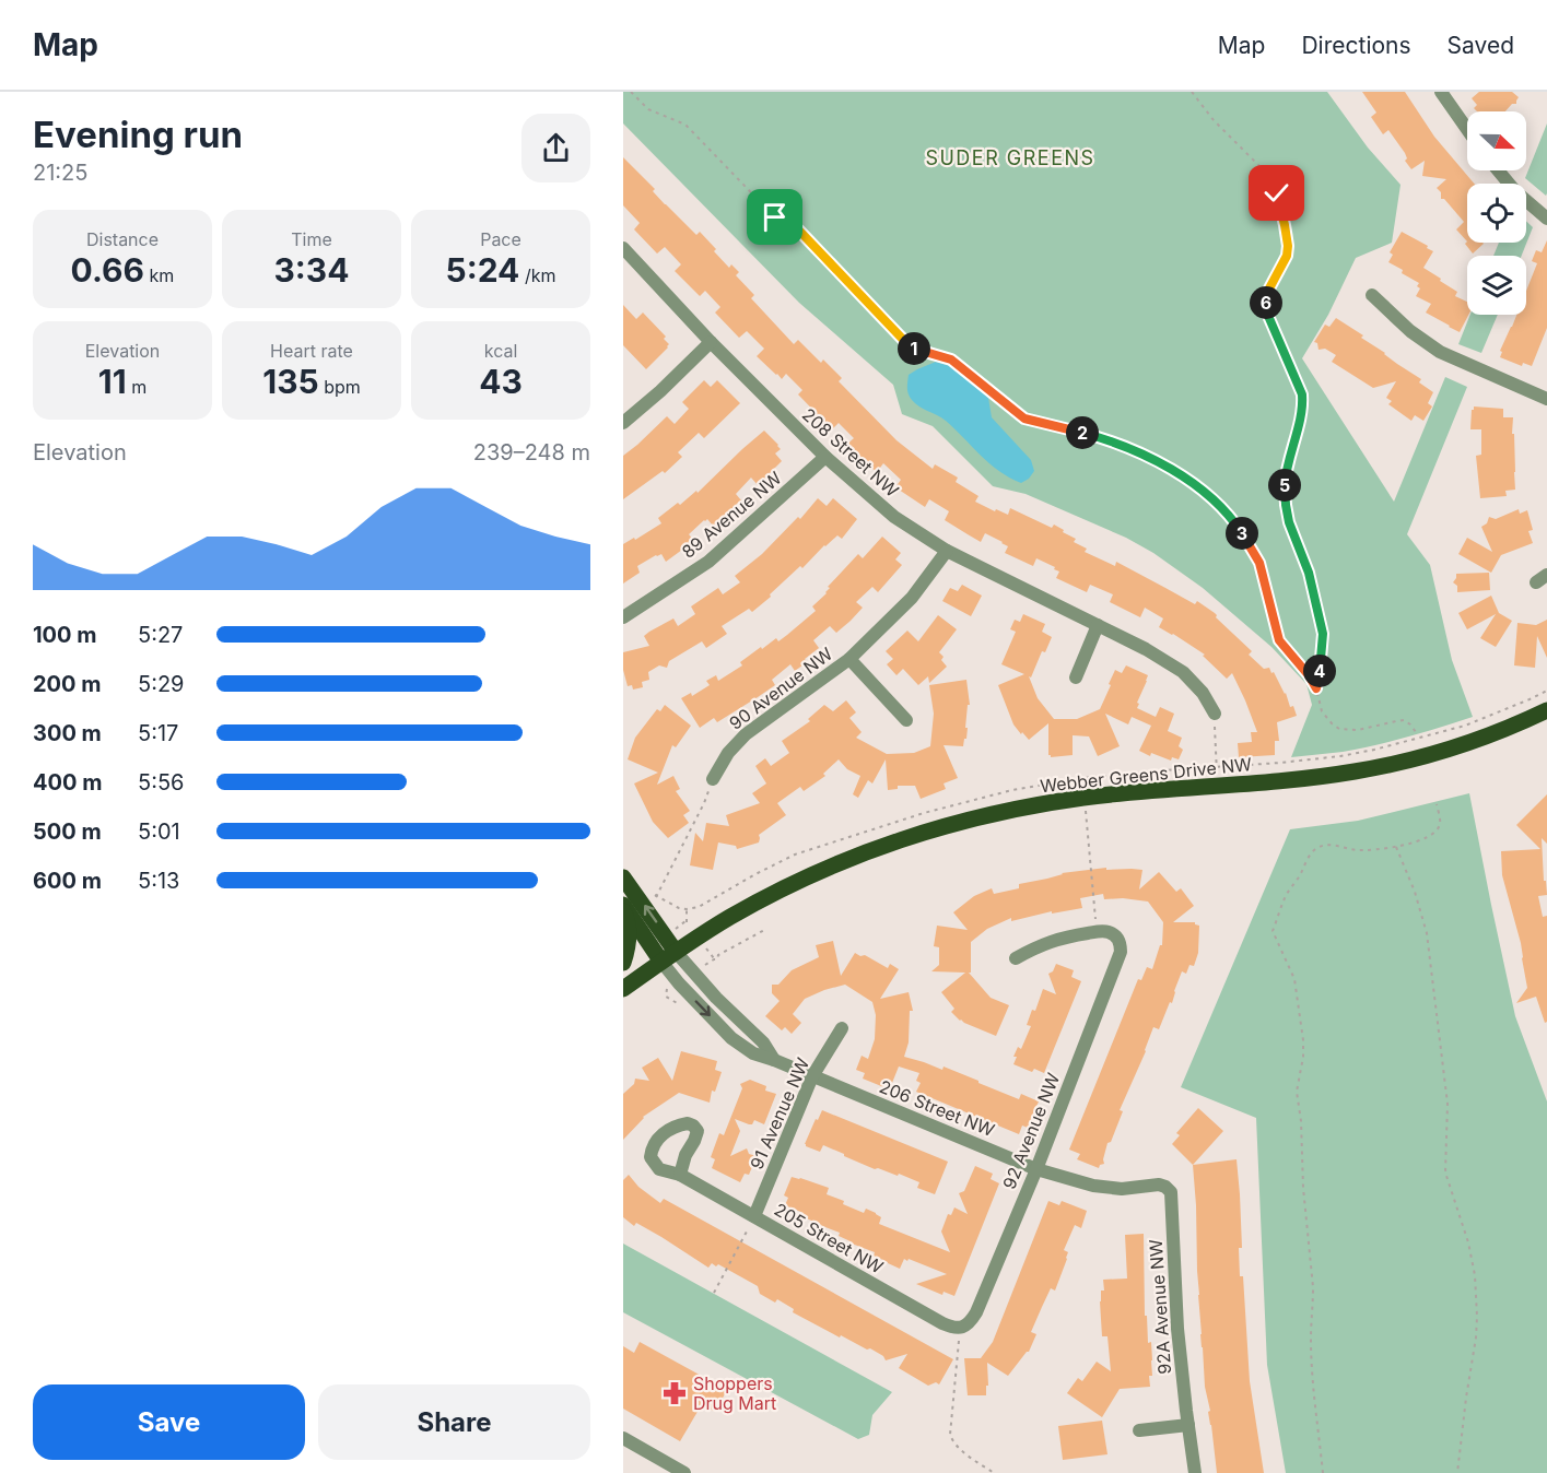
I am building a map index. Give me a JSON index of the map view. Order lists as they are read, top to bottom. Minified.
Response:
{"streets":{"main road":["Webber Greens Drive NW"],"street":["208 Street NW","89 Avenue NW","90 Avenue NW","206 Street NW","91 Avenue NW","92 Avenue NW","205 Street NW","92A Avenue NW"]},"crossings":[["208 Street NW","89 Avenue NW"],["208 Street NW","90 Avenue NW"],["Webber Greens Drive NW","206 Street NW"],["206 Street NW","91 Avenue NW"],["206 Street NW","92 Avenue NW"],["206 Street NW","92A Avenue NW"],["91 Avenue NW","205 Street NW"],["92 Avenue NW","205 Street NW"]],"districts":["SUDER GREENS"],"places":{"pharmacy":["Shoppers Drug Mart"]},"north":"right","page":{"header":"Map","nav":["Map","Directions","Saved"],"heading":["Evening run","21:25"],"stats":[["Distance","0.66 km"],["Time","3:34"],["Pace","5:24 /km"],["Elevation","11 m"],["Heart rate","135 bpm"],["kcal","43"]],"pins":["6","1","2","5","3","4"],"chart":["Elevation","239–248 m"],"list":[{"name":"100 m","note":"5:27"},{"name":"200 m","note":"5:29"},{"name":"300 m","note":"5:17"},{"name":"400 m","note":"5:56"},{"name":"500 m","note":"5:01"},{"name":"600 m","note":"5:13"}],"buttons":["Save","Share"]}}
